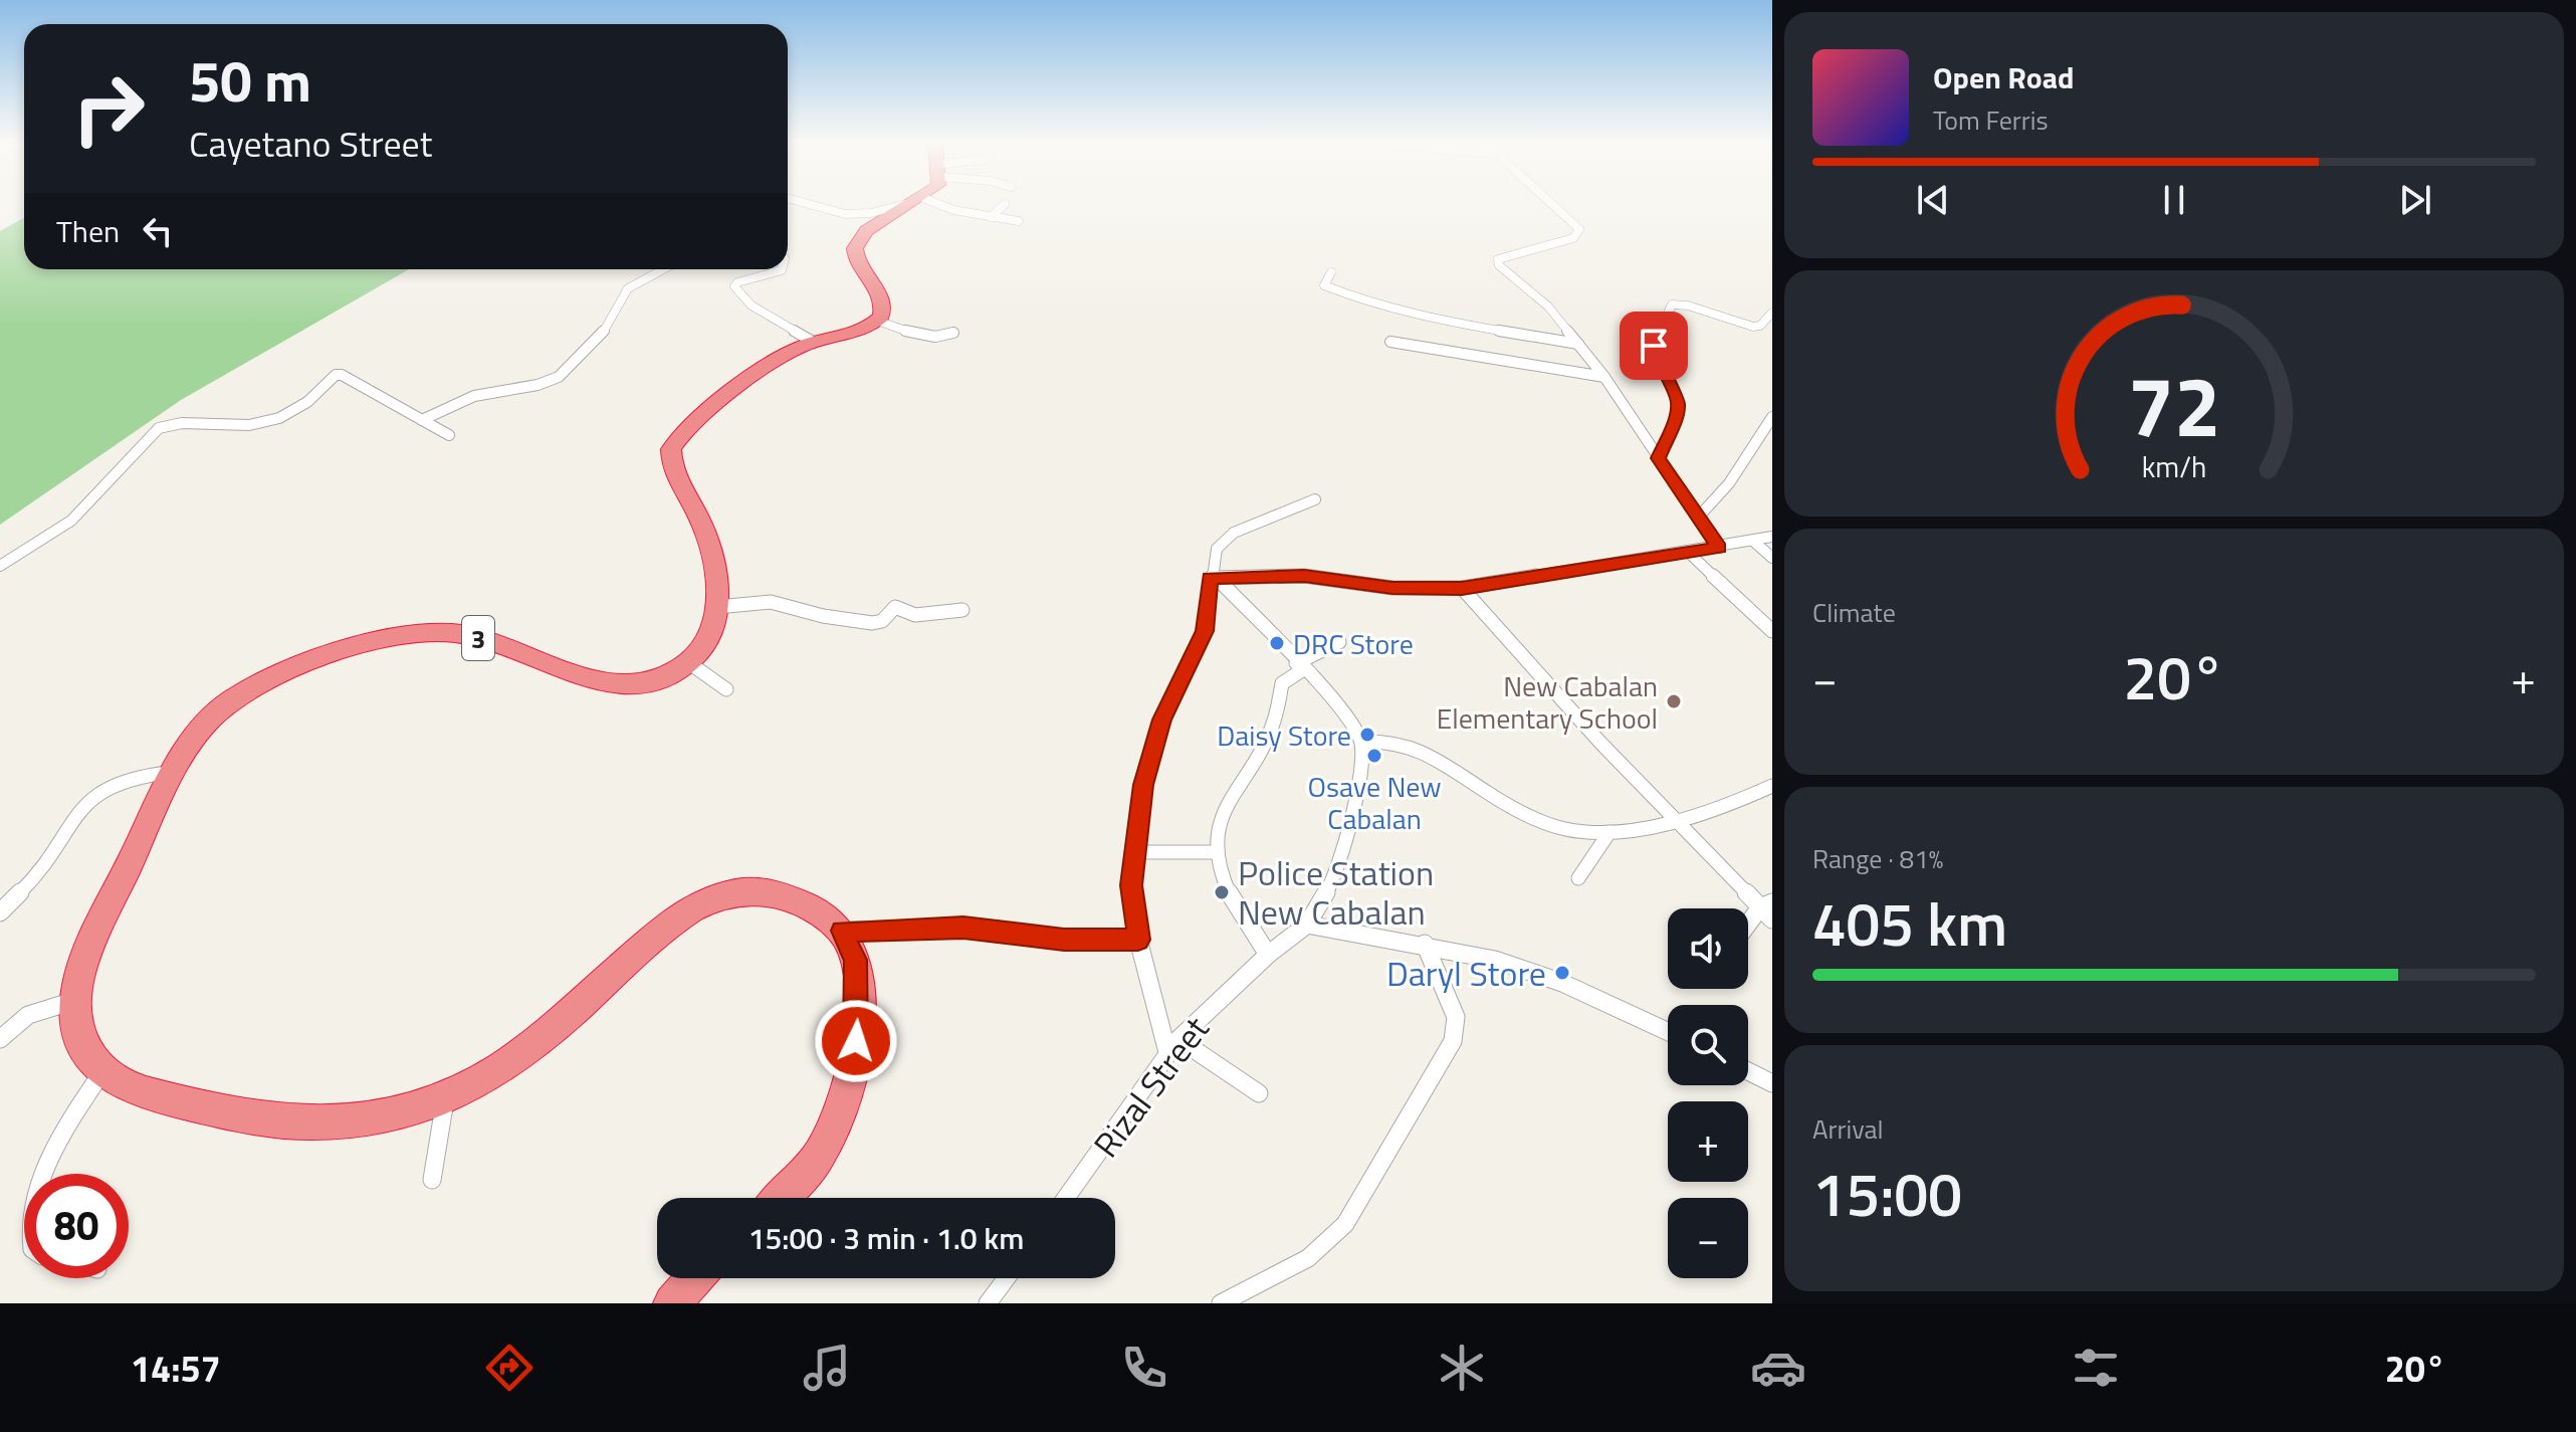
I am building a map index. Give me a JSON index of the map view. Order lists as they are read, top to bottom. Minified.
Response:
{"streets":{"highway":["3"],"street":["Rizal Street"]},"places":["DRC Store","New Cabalan Elementary School","Daisy Store","Osave New Cabalan","Police Station New Cabalan","Daryl Store"],"page":{"turn":["50 m","Cayetano Street"],"song":["Open Road","Tom Ferris"],"then":"Then","tile":["Climate",["Range · 81%","405 km"],["Arrival","15:00"]],"heat":["−","20°","+"],"map_buttons":["+","−"],"limit":"80","trip":"15:00 · 3 min · 1.0 km","tabs":["14:57","20°"],"gauge":["72","km/h"]}}
